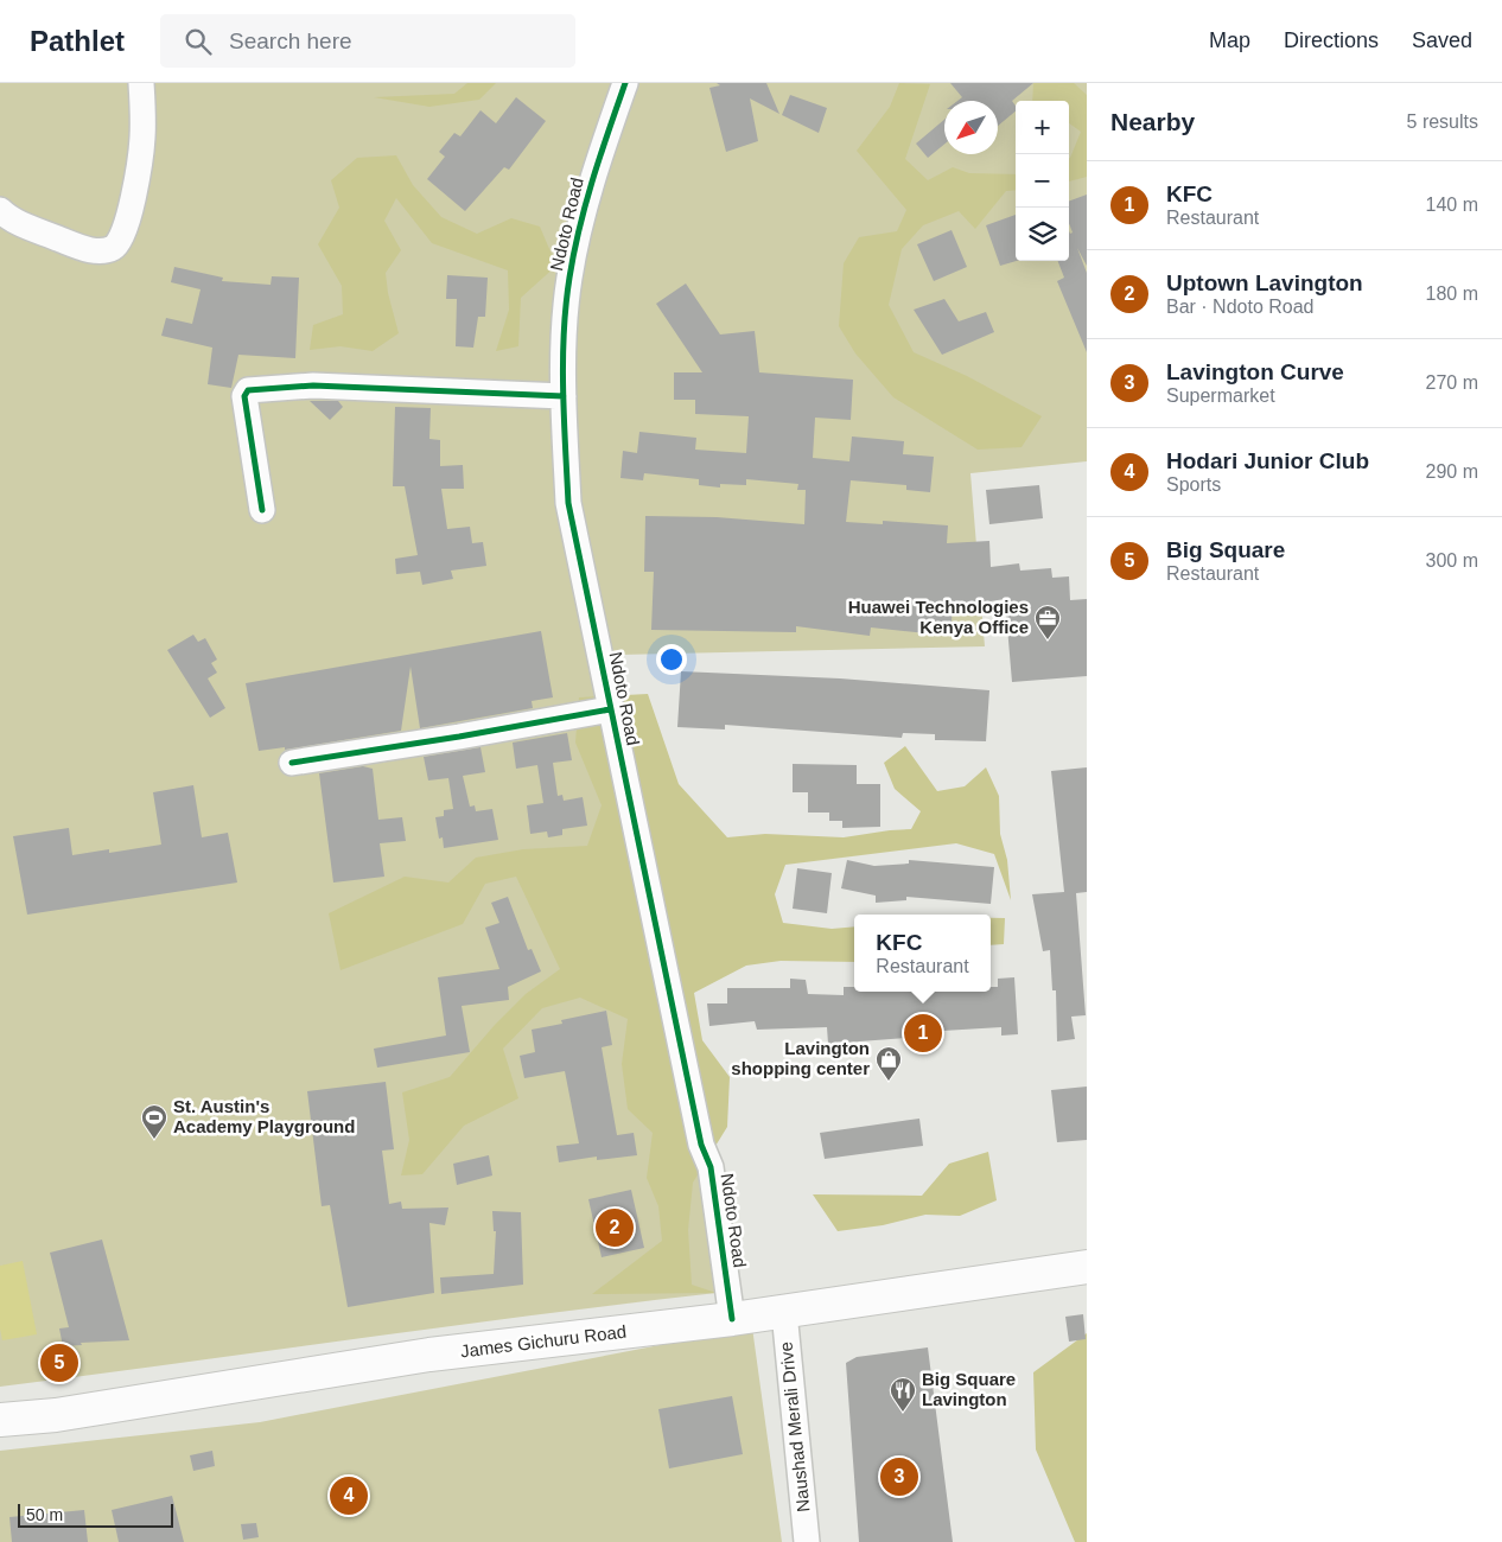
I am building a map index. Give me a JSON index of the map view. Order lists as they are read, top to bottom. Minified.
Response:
{"streets":{"main road":["James Gichuru Road"],"street":["Ndoto Road","Naushad Merali Drive"]},"crossings":[["Ndoto Road","James Gichuru Road"],["James Gichuru Road","Naushad Merali Drive"]],"places":{"office":["Huawei Technologies Kenya Office"],"shop":["Lavington shopping center"],"sports":["St. Austin's Academy Playground"],"restaurant":["Big Square Lavington"]},"scale_bar":"50 m","north":"bottom left","page":{"header":"Pathlet","search":"Search here","nav":["Map","Directions","Saved"],"heading":["Nearby","5 results"],"map_buttons":["+","−"],"list":[{"mark":"1","name":"KFC","note":"Restaurant","value":"140 m"},{"mark":"2","name":"Uptown Lavington","note":"Bar · Ndoto Road","value":"180 m"},{"mark":"3","name":"Lavington Curve","note":"Supermarket","value":"270 m"},{"mark":"4","name":"Hodari Junior Club","note":"Sports","value":"290 m"},{"mark":"5","name":"Big Square","note":"Restaurant","value":"300 m"}],"popup":["KFC","Restaurant"],"pins":["1","2","5","3","4"],"scale":"50 m"}}
